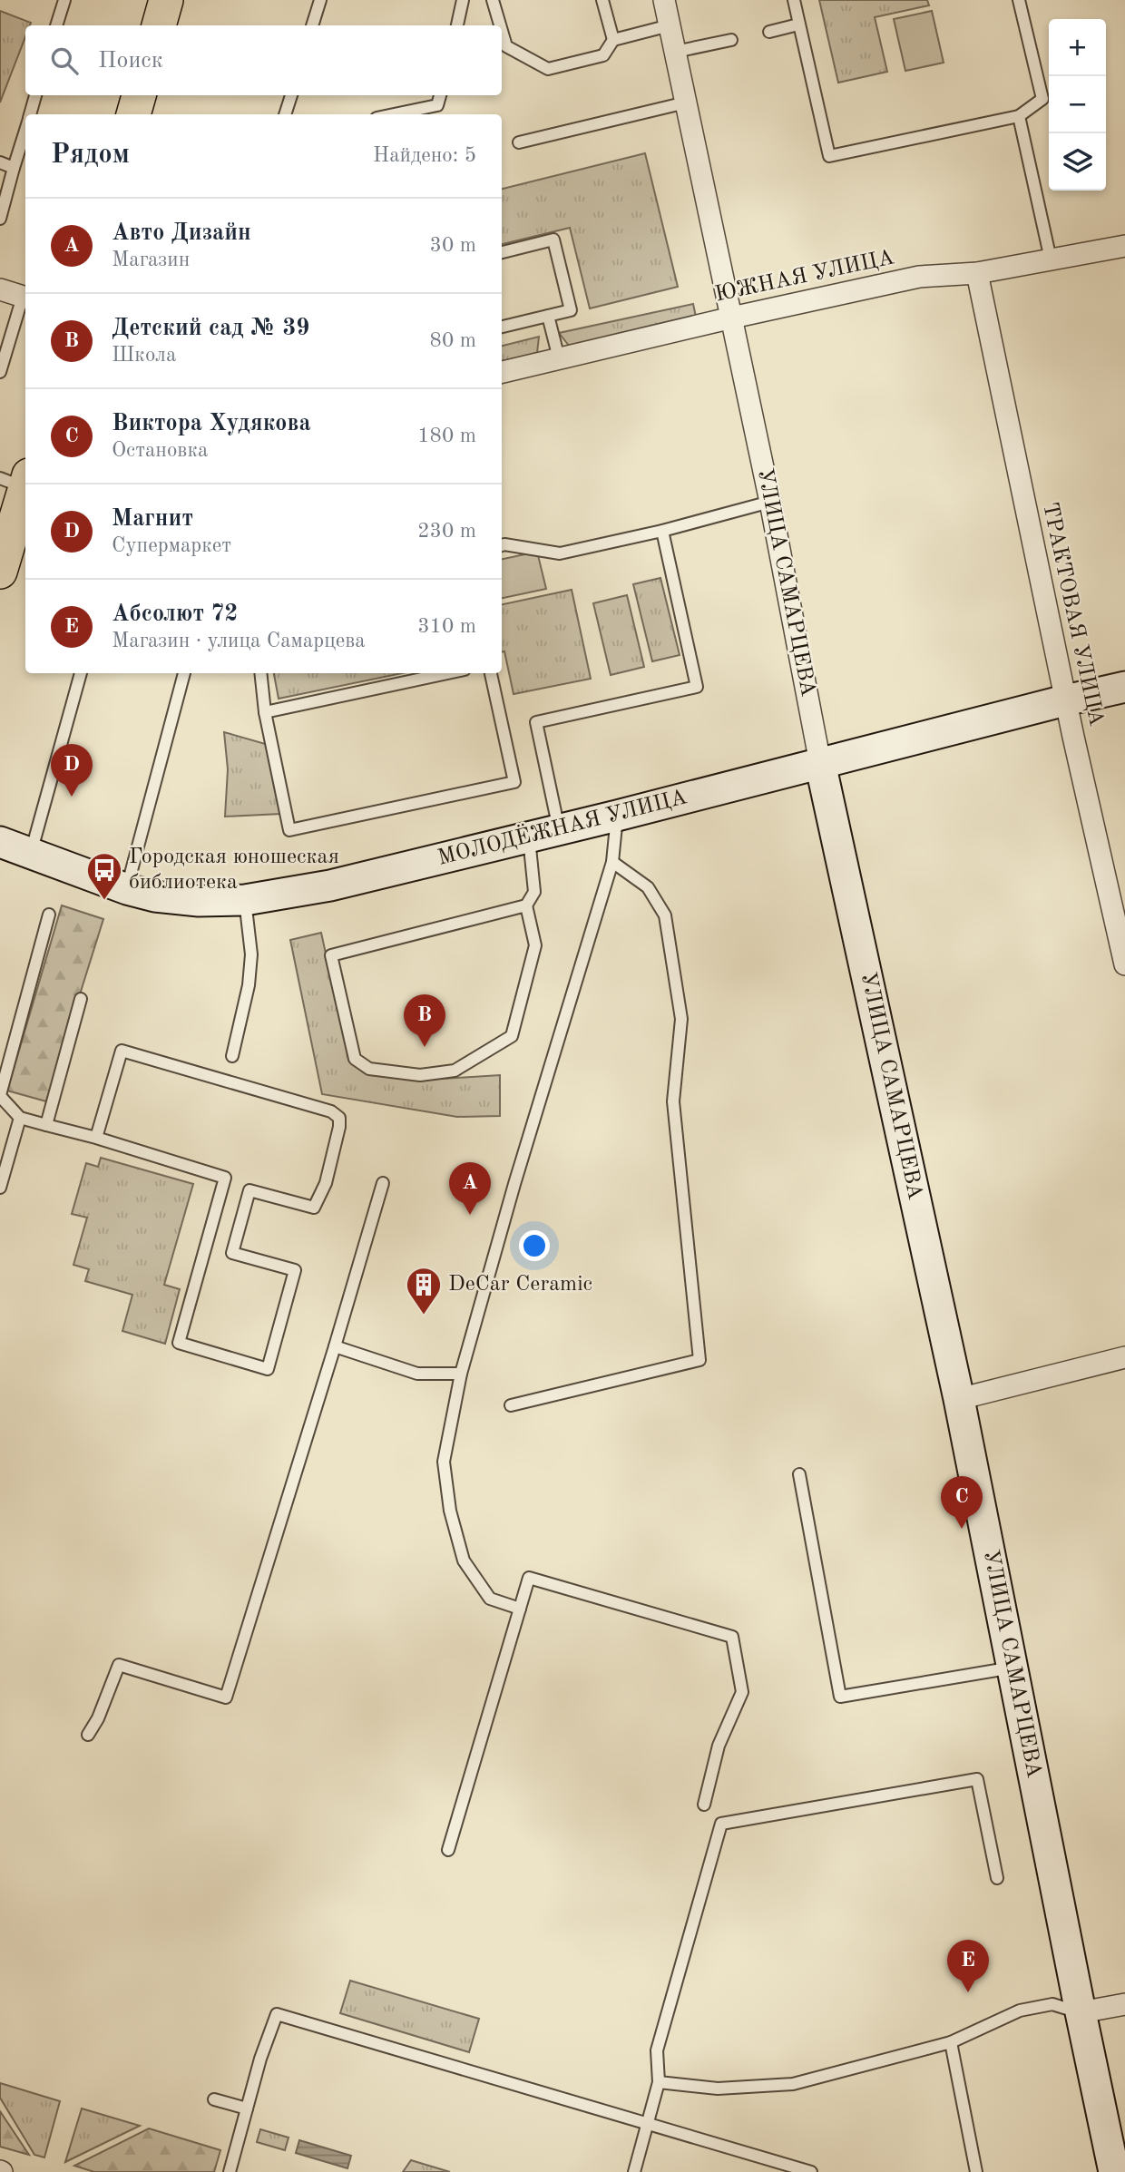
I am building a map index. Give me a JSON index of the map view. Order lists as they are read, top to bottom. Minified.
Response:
{"streets":{"street":["ЮЖНАЯ УЛИЦА","УЛИЦА САМАРЦЕВА","ТРАКТОВАЯ УЛИЦА","МОЛОДЁЖНАЯ УЛИЦА"]},"crossings":[["ЮЖНАЯ УЛИЦА","УЛИЦА САМАРЦЕВА"],["ЮЖНАЯ УЛИЦА","ТРАКТОВАЯ УЛИЦА"],["УЛИЦА САМАРЦЕВА","МОЛОДЁЖНАЯ УЛИЦА"],["ТРАКТОВАЯ УЛИЦА","МОЛОДЁЖНАЯ УЛИЦА"]],"places":{"bus stop":["Городская юношеская библиотека"],"building":["DeCar Ceramic"]},"page":{"map_buttons":["+","−"],"search":"Поиск","heading":["Рядом","Найдено: 5"],"list":[{"mark":"A","name":"Авто Дизайн","note":"Магазин","value":"30 m"},{"mark":"B","name":"Детский сад № 39","note":"Школа","value":"80 m"},{"mark":"C","name":"Виктора Худякова","note":"Остановка","value":"180 m"},{"mark":"D","name":"Магнит","note":"Супермаркет","value":"230 m"},{"mark":"E","name":"Абсолют 72","note":"Магазин · улица Самарцева","value":"310 m"}],"pins":["D","B","A","C","E"]}}
